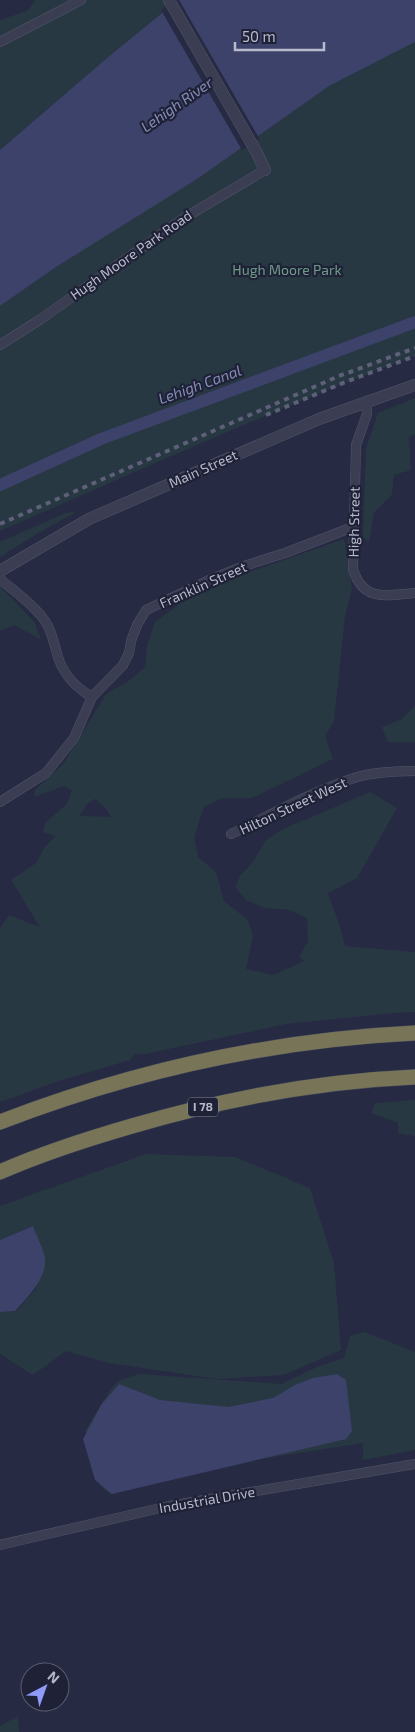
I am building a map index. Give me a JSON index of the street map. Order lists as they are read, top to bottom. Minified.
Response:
{"streets":{"highway":["I 78"],"street":["Hugh Moore Park Road","Main Street","High Street","Franklin Street","Hilton Street West","Industrial Drive"]},"crossings":[["Main Street","High Street"],["High Street","Franklin Street"]],"water":["Lehigh River","Lehigh Canal"],"parks":["Hugh Moore Park"],"scale_bar":"50 m","north":"top right"}
